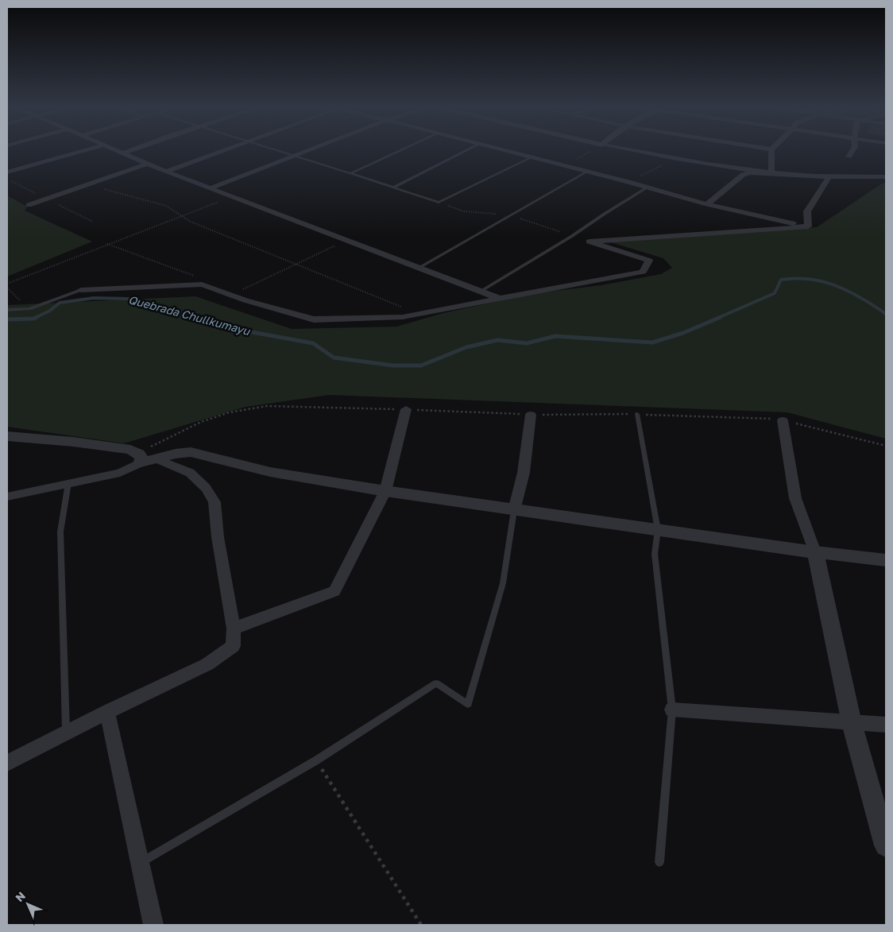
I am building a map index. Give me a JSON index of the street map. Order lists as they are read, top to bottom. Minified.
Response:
{"water":["Quebrada Chullkumayu"],"north":"top left"}
